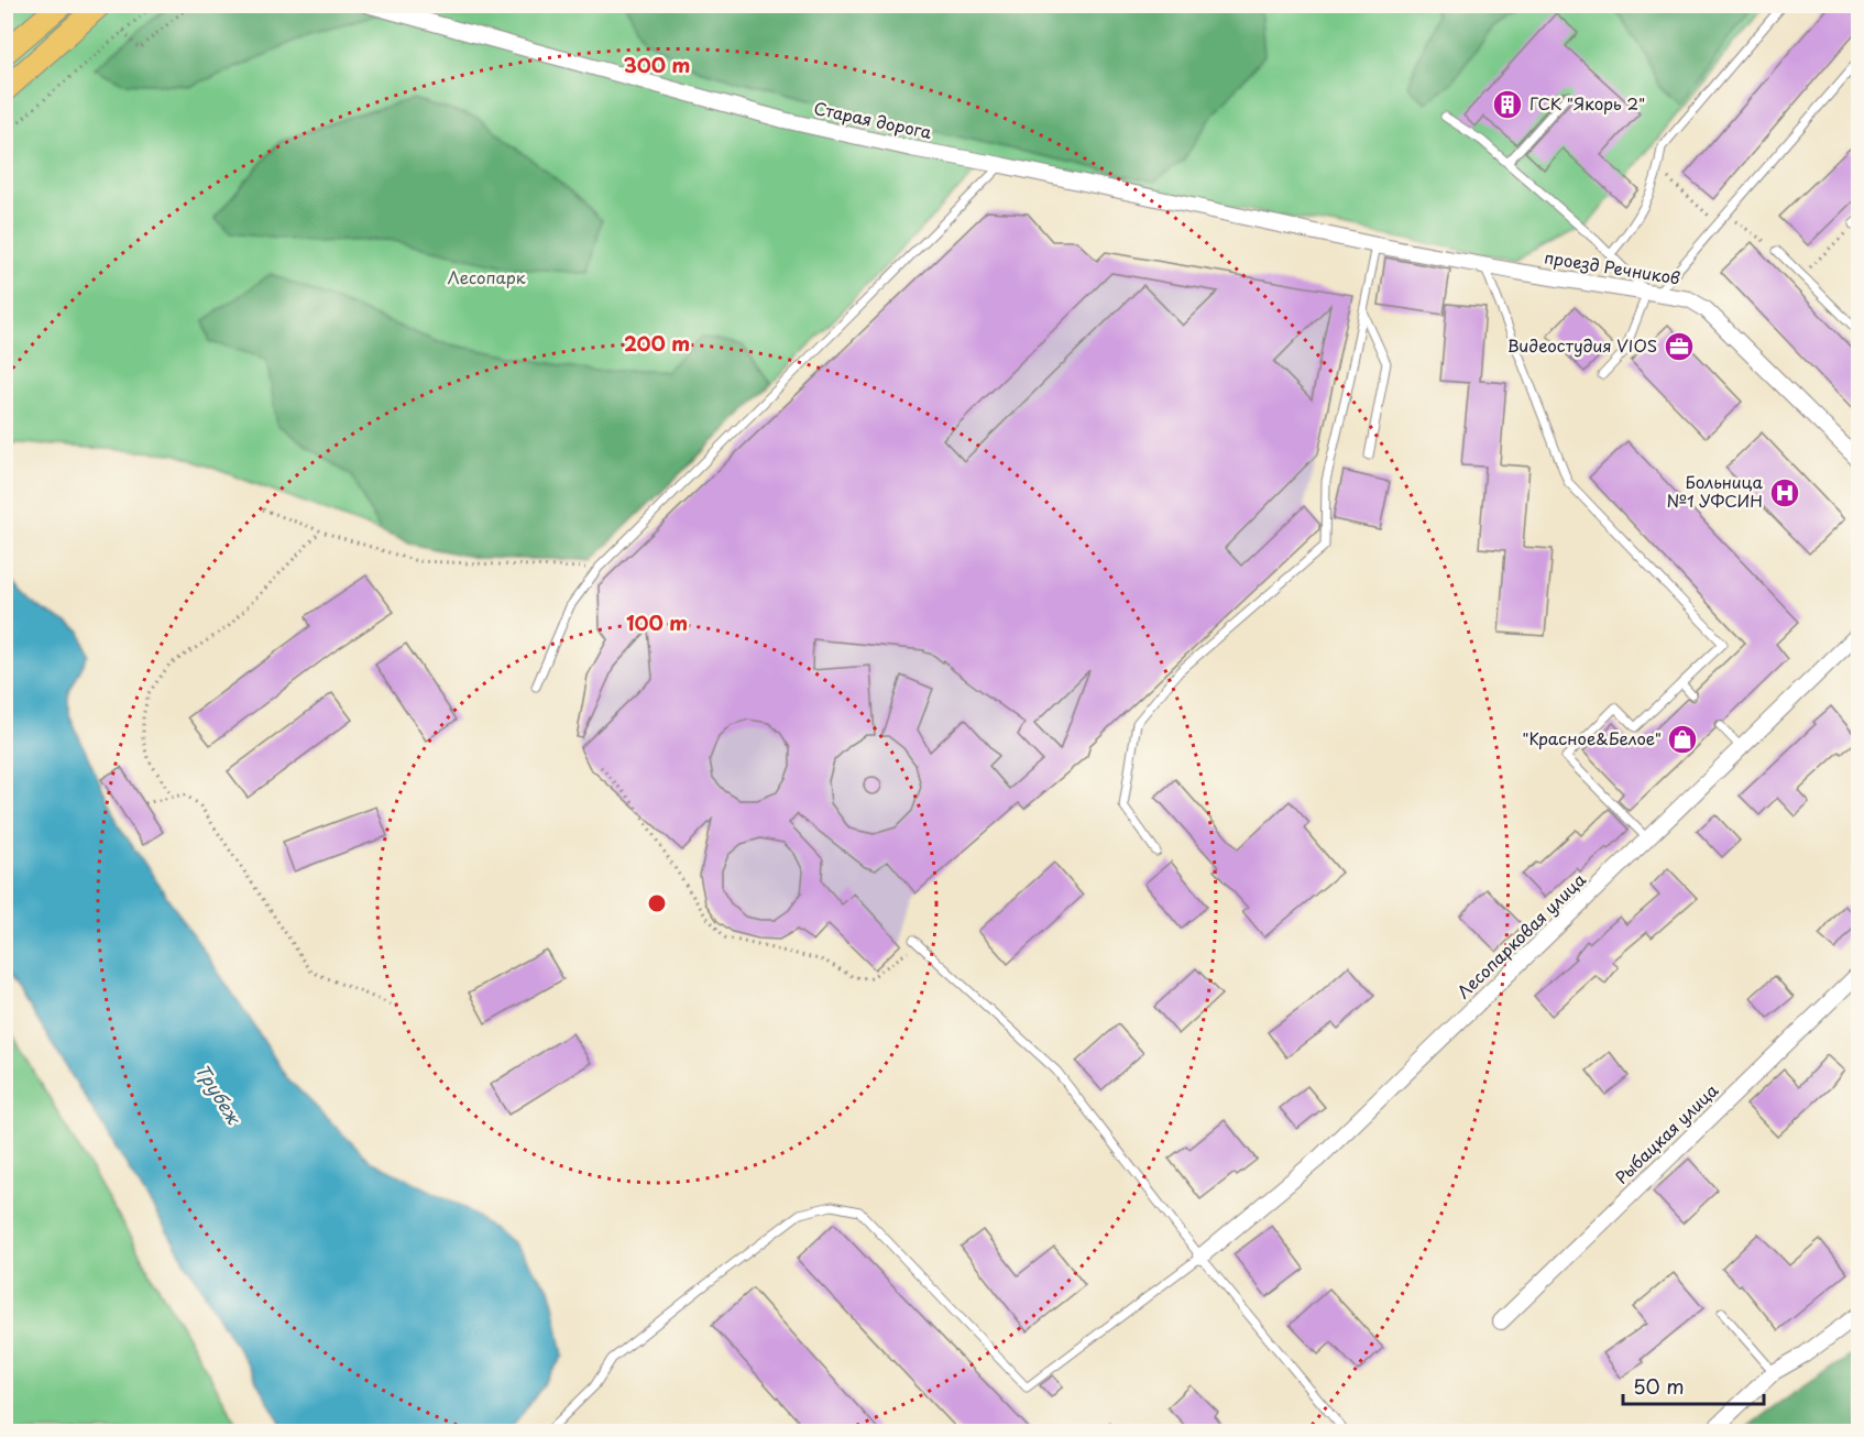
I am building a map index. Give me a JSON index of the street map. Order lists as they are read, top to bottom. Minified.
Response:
{"streets":{"street":["Старая дорога","проезд Речников","Лесопарковая улица","Рыбацкая улица"]},"crossings":[["Старая дорога","проезд Речников"]],"water":["Трубеж"],"parks":["Лесопарк"],"places":{"building":["ГСК \"Якорь 2\""],"office":["Видеостудия VIOS"],"hospital":["Больница №1 УФСИН"],"shop":["\"Красное&Белое\""]},"scale_bar":"50 m","rings":["300 m","200 m","100 m"]}
